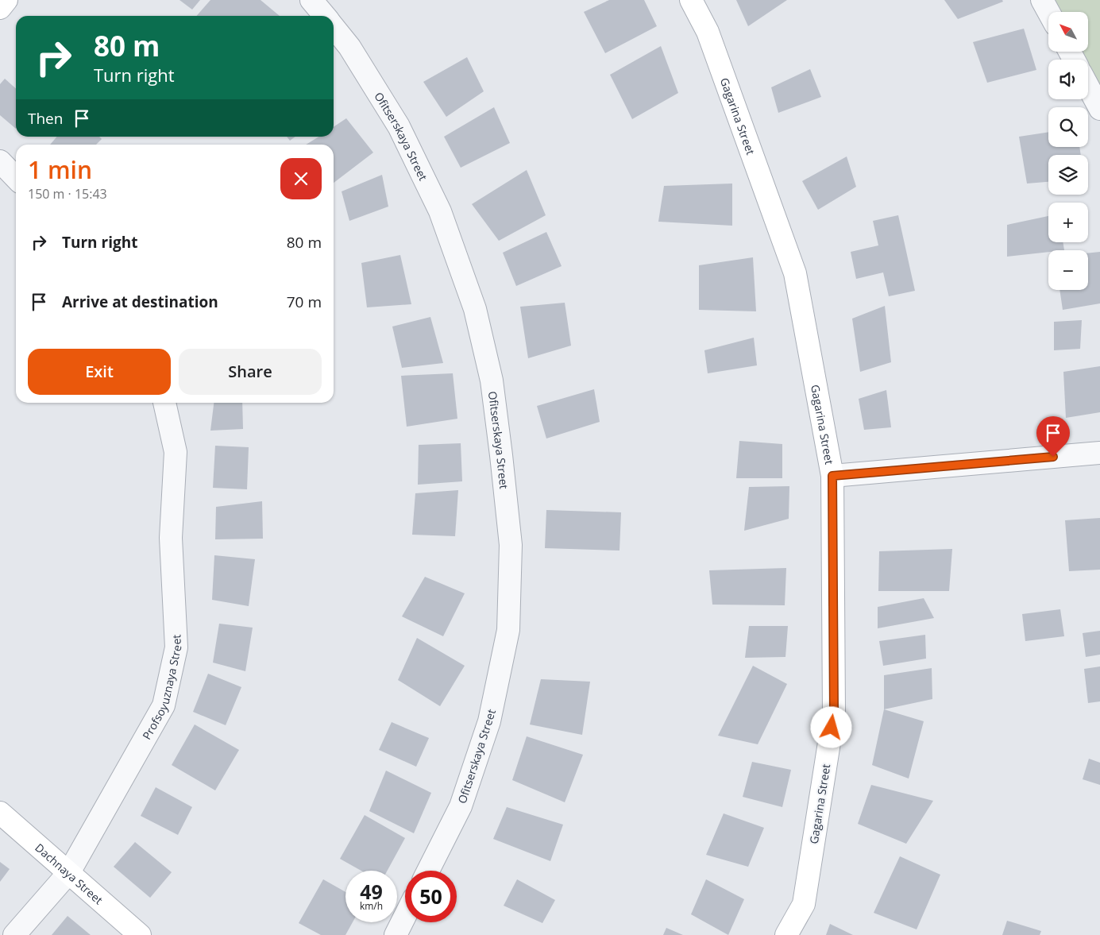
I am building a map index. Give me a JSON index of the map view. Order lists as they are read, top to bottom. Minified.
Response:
{"streets":{"main road":["Gagarina Street","Dachnaya Street"],"street":["Ofitserskaya Street","Profsoyuznaya Street"]},"crossings":[["Profsoyuznaya Street","Dachnaya Street"]],"north":"top left","page":{"map_buttons":["+","−"],"turn":["80 m","Turn right"],"then":"Then","heading":["1 min","150 m · 15:43"],"list":[{"name":"Turn right","value":"80 m"},{"name":"Arrive at destination","value":"70 m"}],"buttons":["Exit","Share"],"speed":"49 km/h","limit":"50"}}
